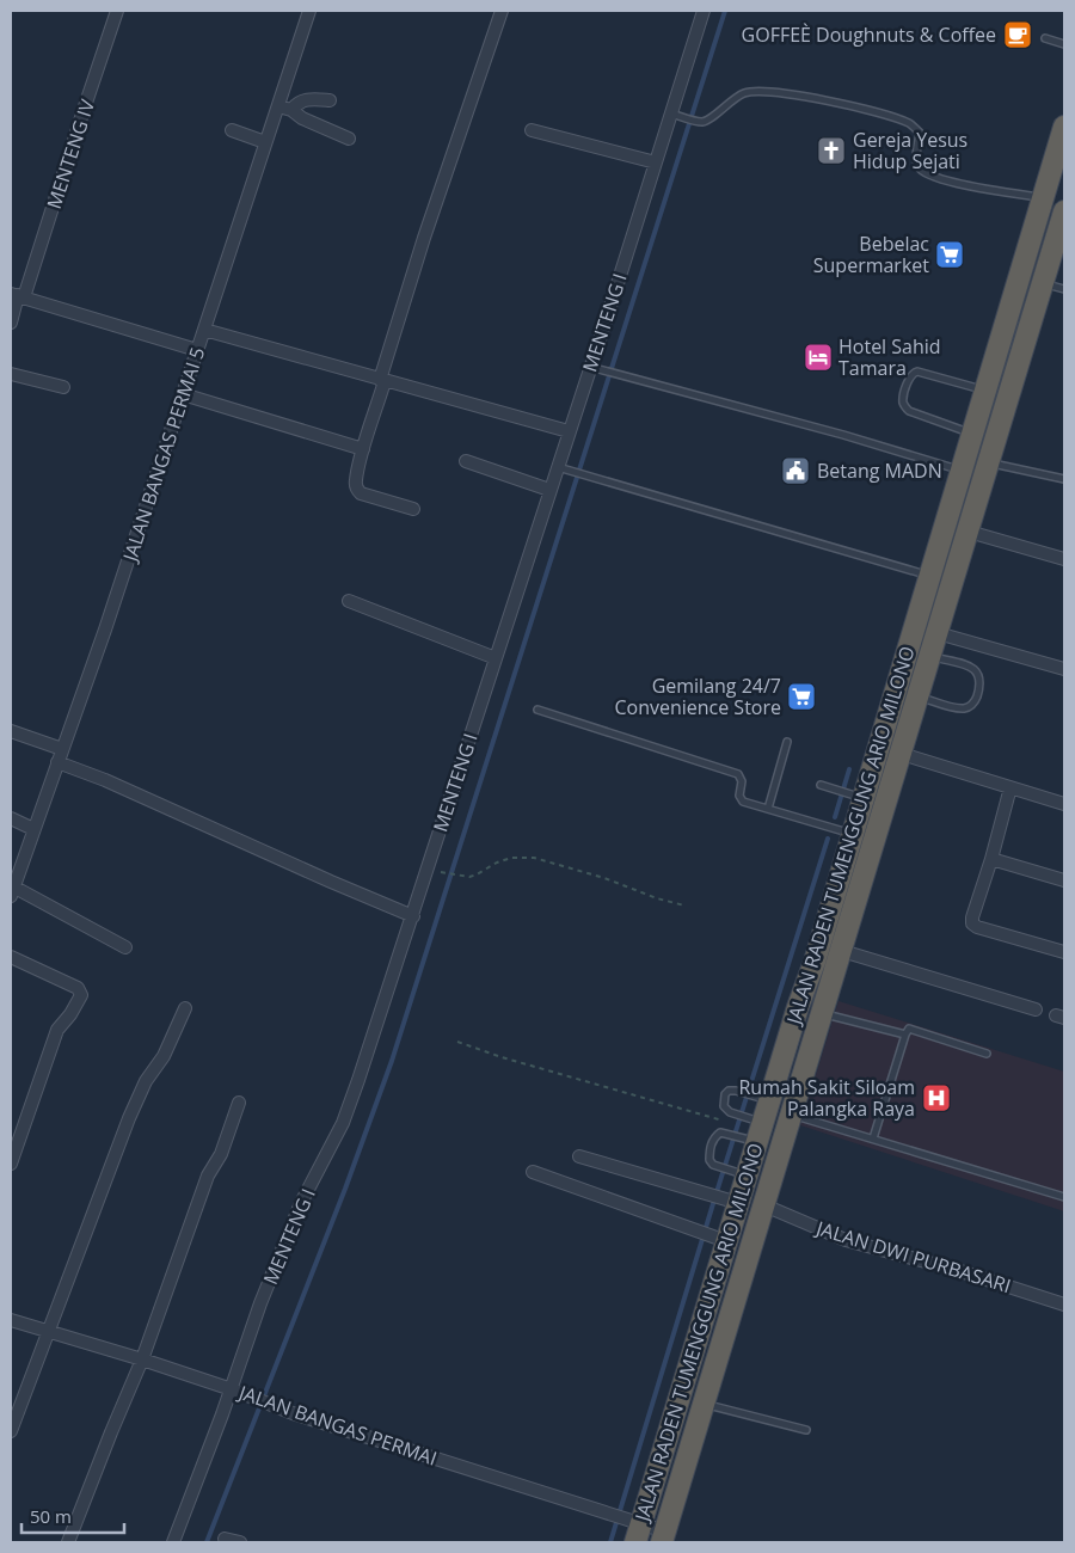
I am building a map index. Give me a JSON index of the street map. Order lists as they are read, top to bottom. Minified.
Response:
{"streets":{"highway":["JALAN RADEN TUMENGGUNG ARIO MILONO"],"street":["MENTENG IV","MENTENG I","JALAN BANGAS PERMAI 5","JALAN DWI PURBASARI","JALAN BANGAS PERMAI"]},"crossings":[["MENTENG I","JALAN BANGAS PERMAI"],["JALAN RADEN TUMENGGUNG ARIO MILONO","JALAN DWI PURBASARI"],["JALAN RADEN TUMENGGUNG ARIO MILONO","JALAN BANGAS PERMAI"]],"places":{"cafe":["GOFFEÈ Doughnuts & Coffee"],"church":["Gereja Yesus Hidup Sejati"],"supermarket":["Bebelac Supermarket","Gemilang 24/7 Convenience Store"],"hotel":["Hotel Sahid Tamara"],"public building":["Betang MADN"],"hospital":["Rumah Sakit Siloam Palangka Raya"]},"scale_bar":"50 m"}
